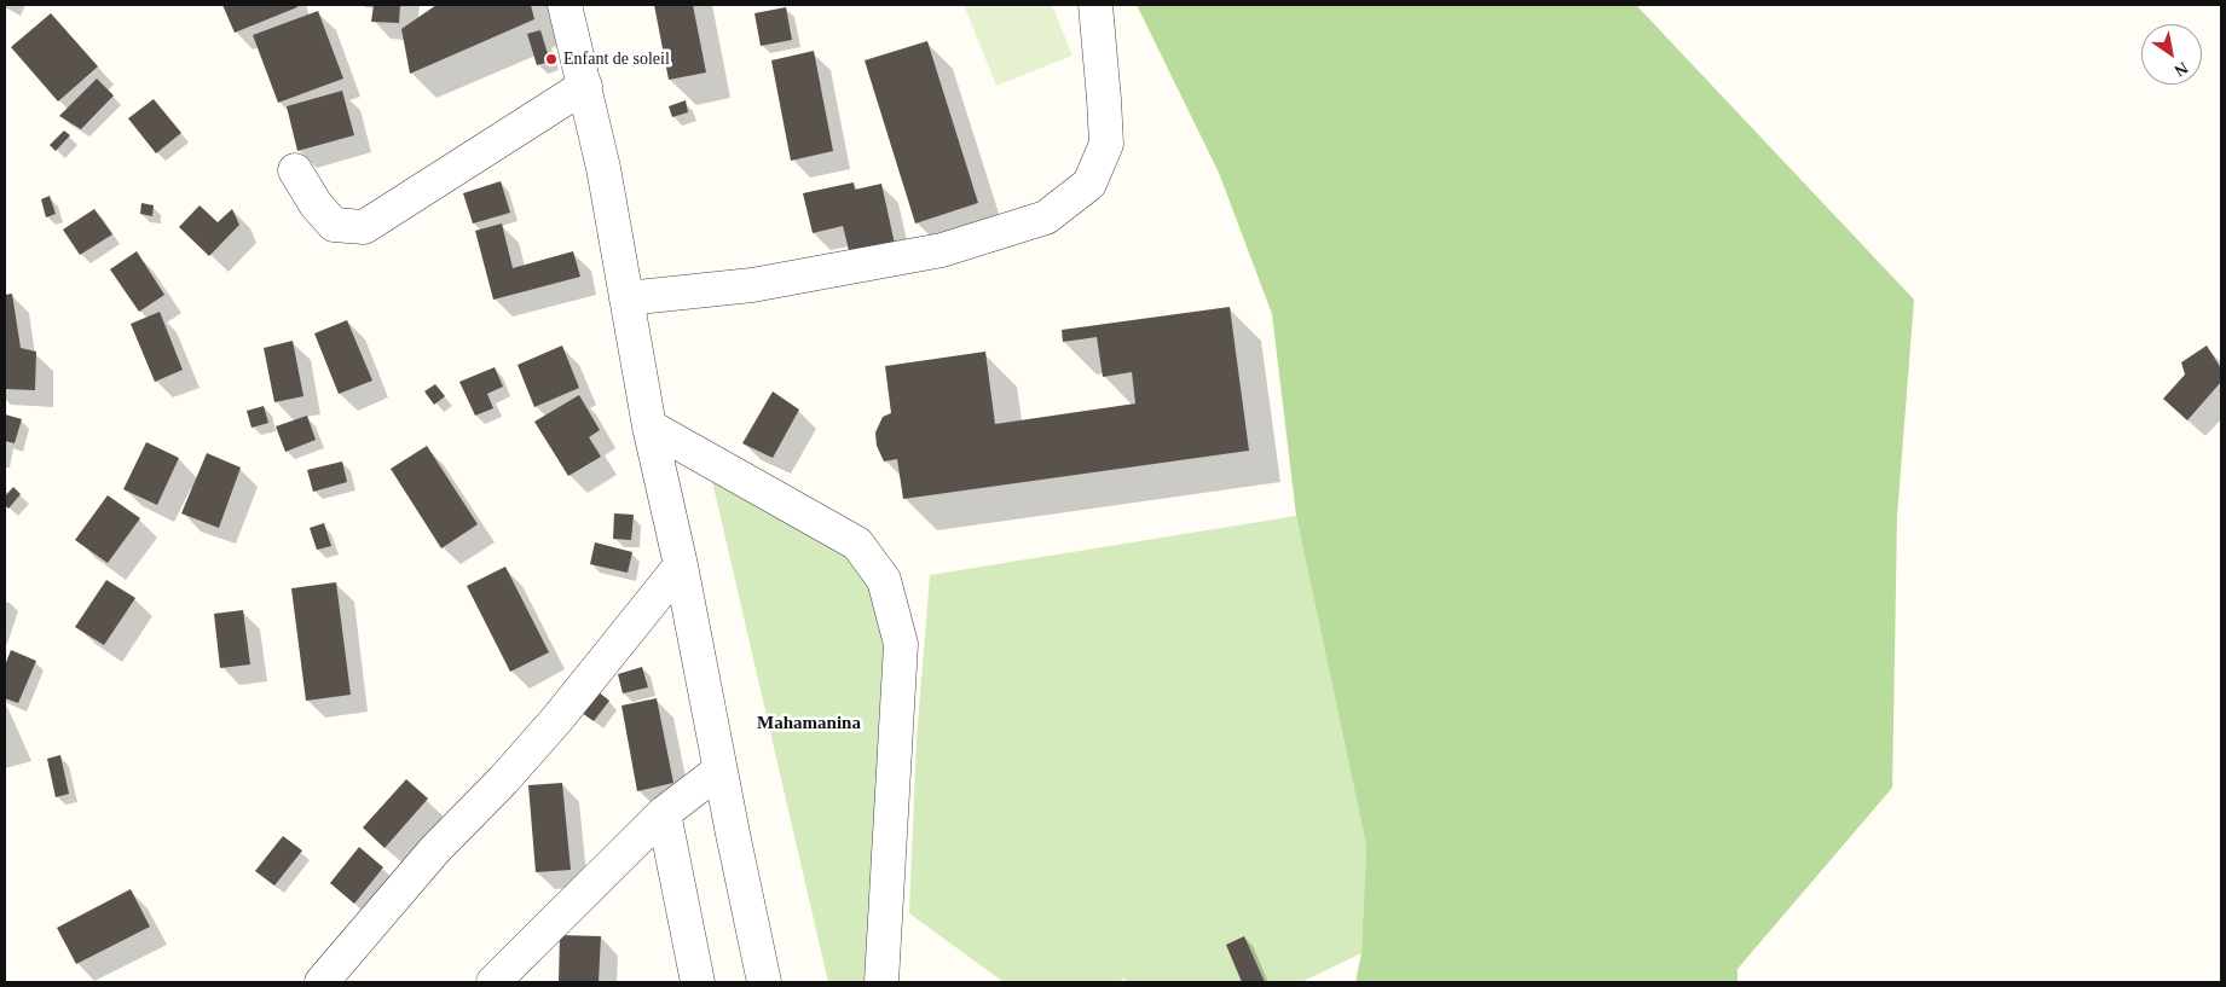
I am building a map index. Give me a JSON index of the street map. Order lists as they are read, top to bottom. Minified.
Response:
{"districts":["Mahamanina"],"places":["Enfant de soleil"],"north":"bottom right"}
